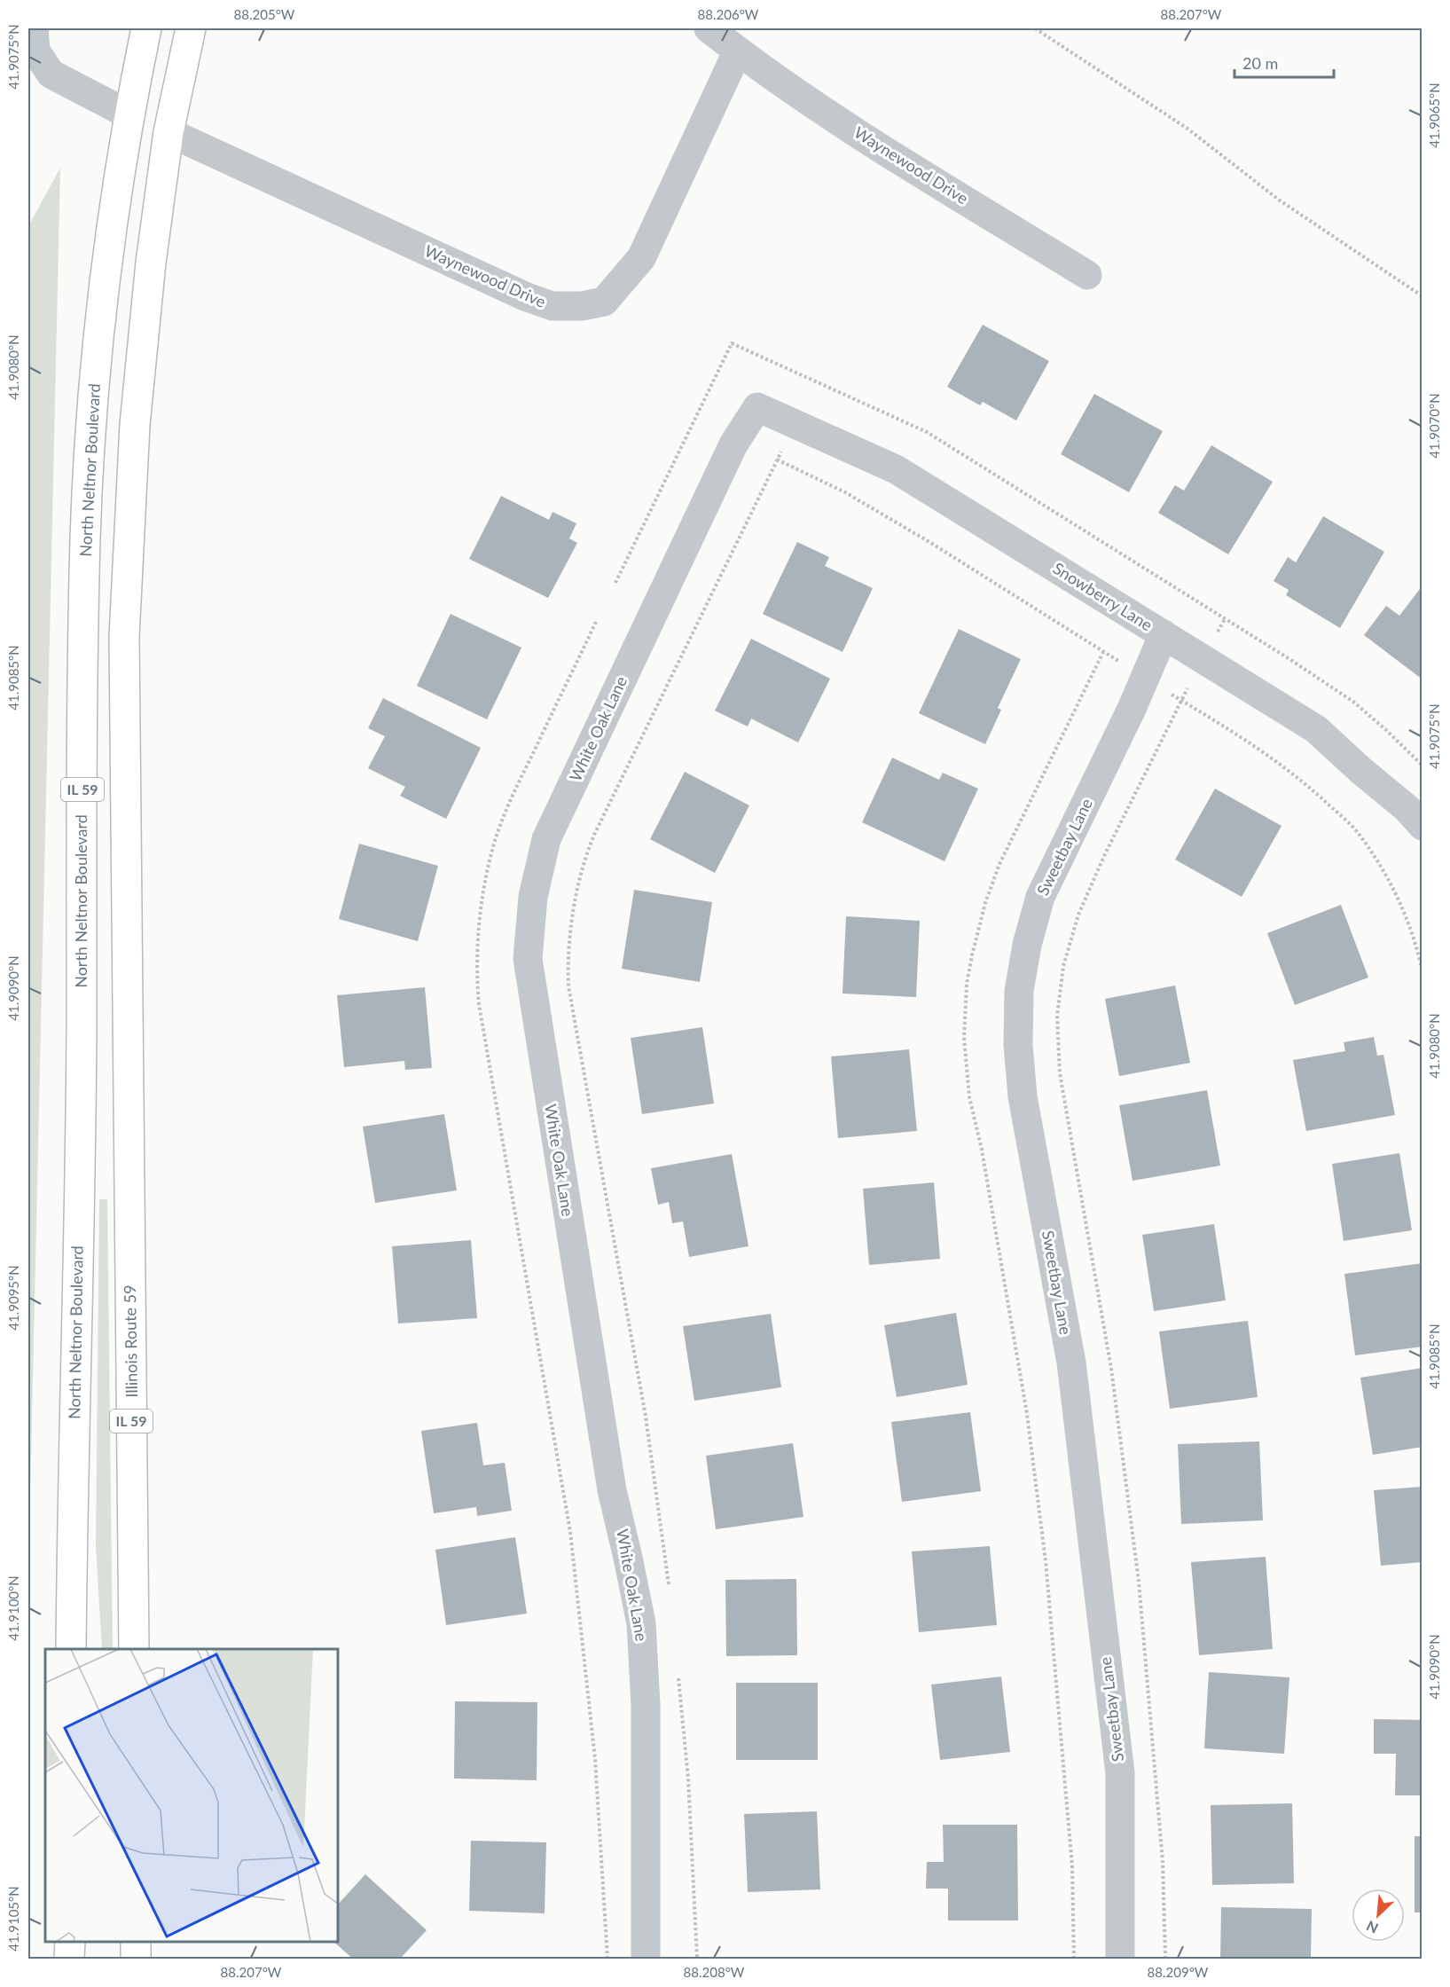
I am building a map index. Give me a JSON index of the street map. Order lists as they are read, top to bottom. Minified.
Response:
{"streets":{"main road":["North Neltnor Boulevard","IL 59","Illinois Route 59"],"street":["Waynewood Drive","Snowberry Lane","White Oak Lane","Sweetbay Lane"]},"crossings":[["Waynewood Drive","IL 59"],["Waynewood Drive","Illinois Route 59"],["Snowberry Lane","White Oak Lane"],["Snowberry Lane","Sweetbay Lane"],["IL 59","Illinois Route 59"]],"scale_bar":"20 m","north":"bottom left","coordinates":["88.205°W","88.206°W","88.207°W","41.9075°N","41.9065°N","41.9080°N","41.9070°N","41.9085°N","41.9090°N","41.9095°N","41.9100°N","41.9105°N","88.208°W","88.209°W"]}
